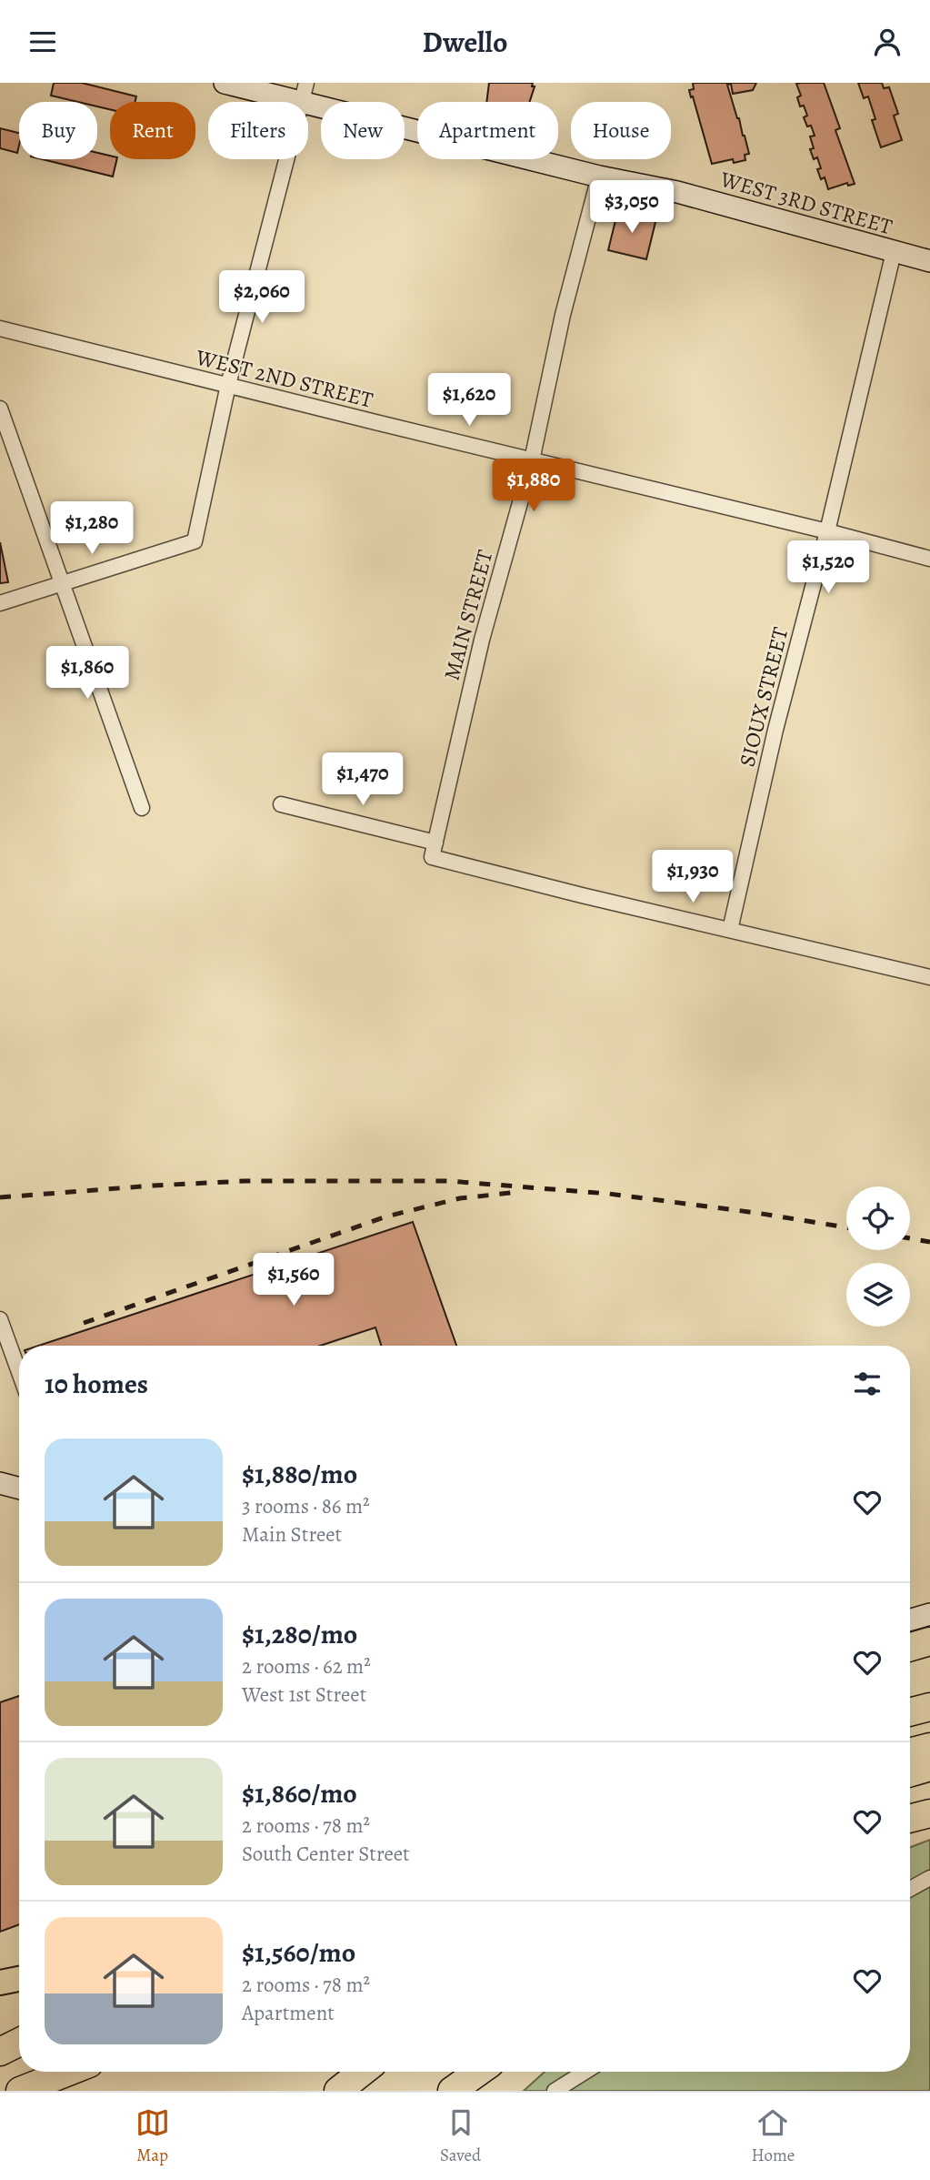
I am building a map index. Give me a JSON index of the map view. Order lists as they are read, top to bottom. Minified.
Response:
{"streets":{"street":["WEST 3RD STREET","WEST 2ND STREET","MAIN STREET","SIOUX STREET"]},"crossings":[["WEST 3RD STREET","MAIN STREET"],["WEST 3RD STREET","SIOUX STREET"],["WEST 2ND STREET","MAIN STREET"],["WEST 2ND STREET","SIOUX STREET"]],"page":{"header":"Dwello","chip":["Buy","Rent","Filters","New","Apartment","House"],"price":["$3,050","$2,060","$1,620","$1,880","$1,280","$1,520","$1,860","$1,470","$1,930","$1,560"],"heading":"10 homes","list":[{"name":"$1,880/mo","note":"3 rooms · 86 m² · Main Street"},{"name":"$1,280/mo","note":"2 rooms · 62 m² · West 1st Street"},{"name":"$1,860/mo","note":"2 rooms · 78 m² · South Center Street"},{"name":"$1,560/mo","note":"2 rooms · 78 m² · Apartment"}],"tabs":["Map","Saved","Home"]}}
